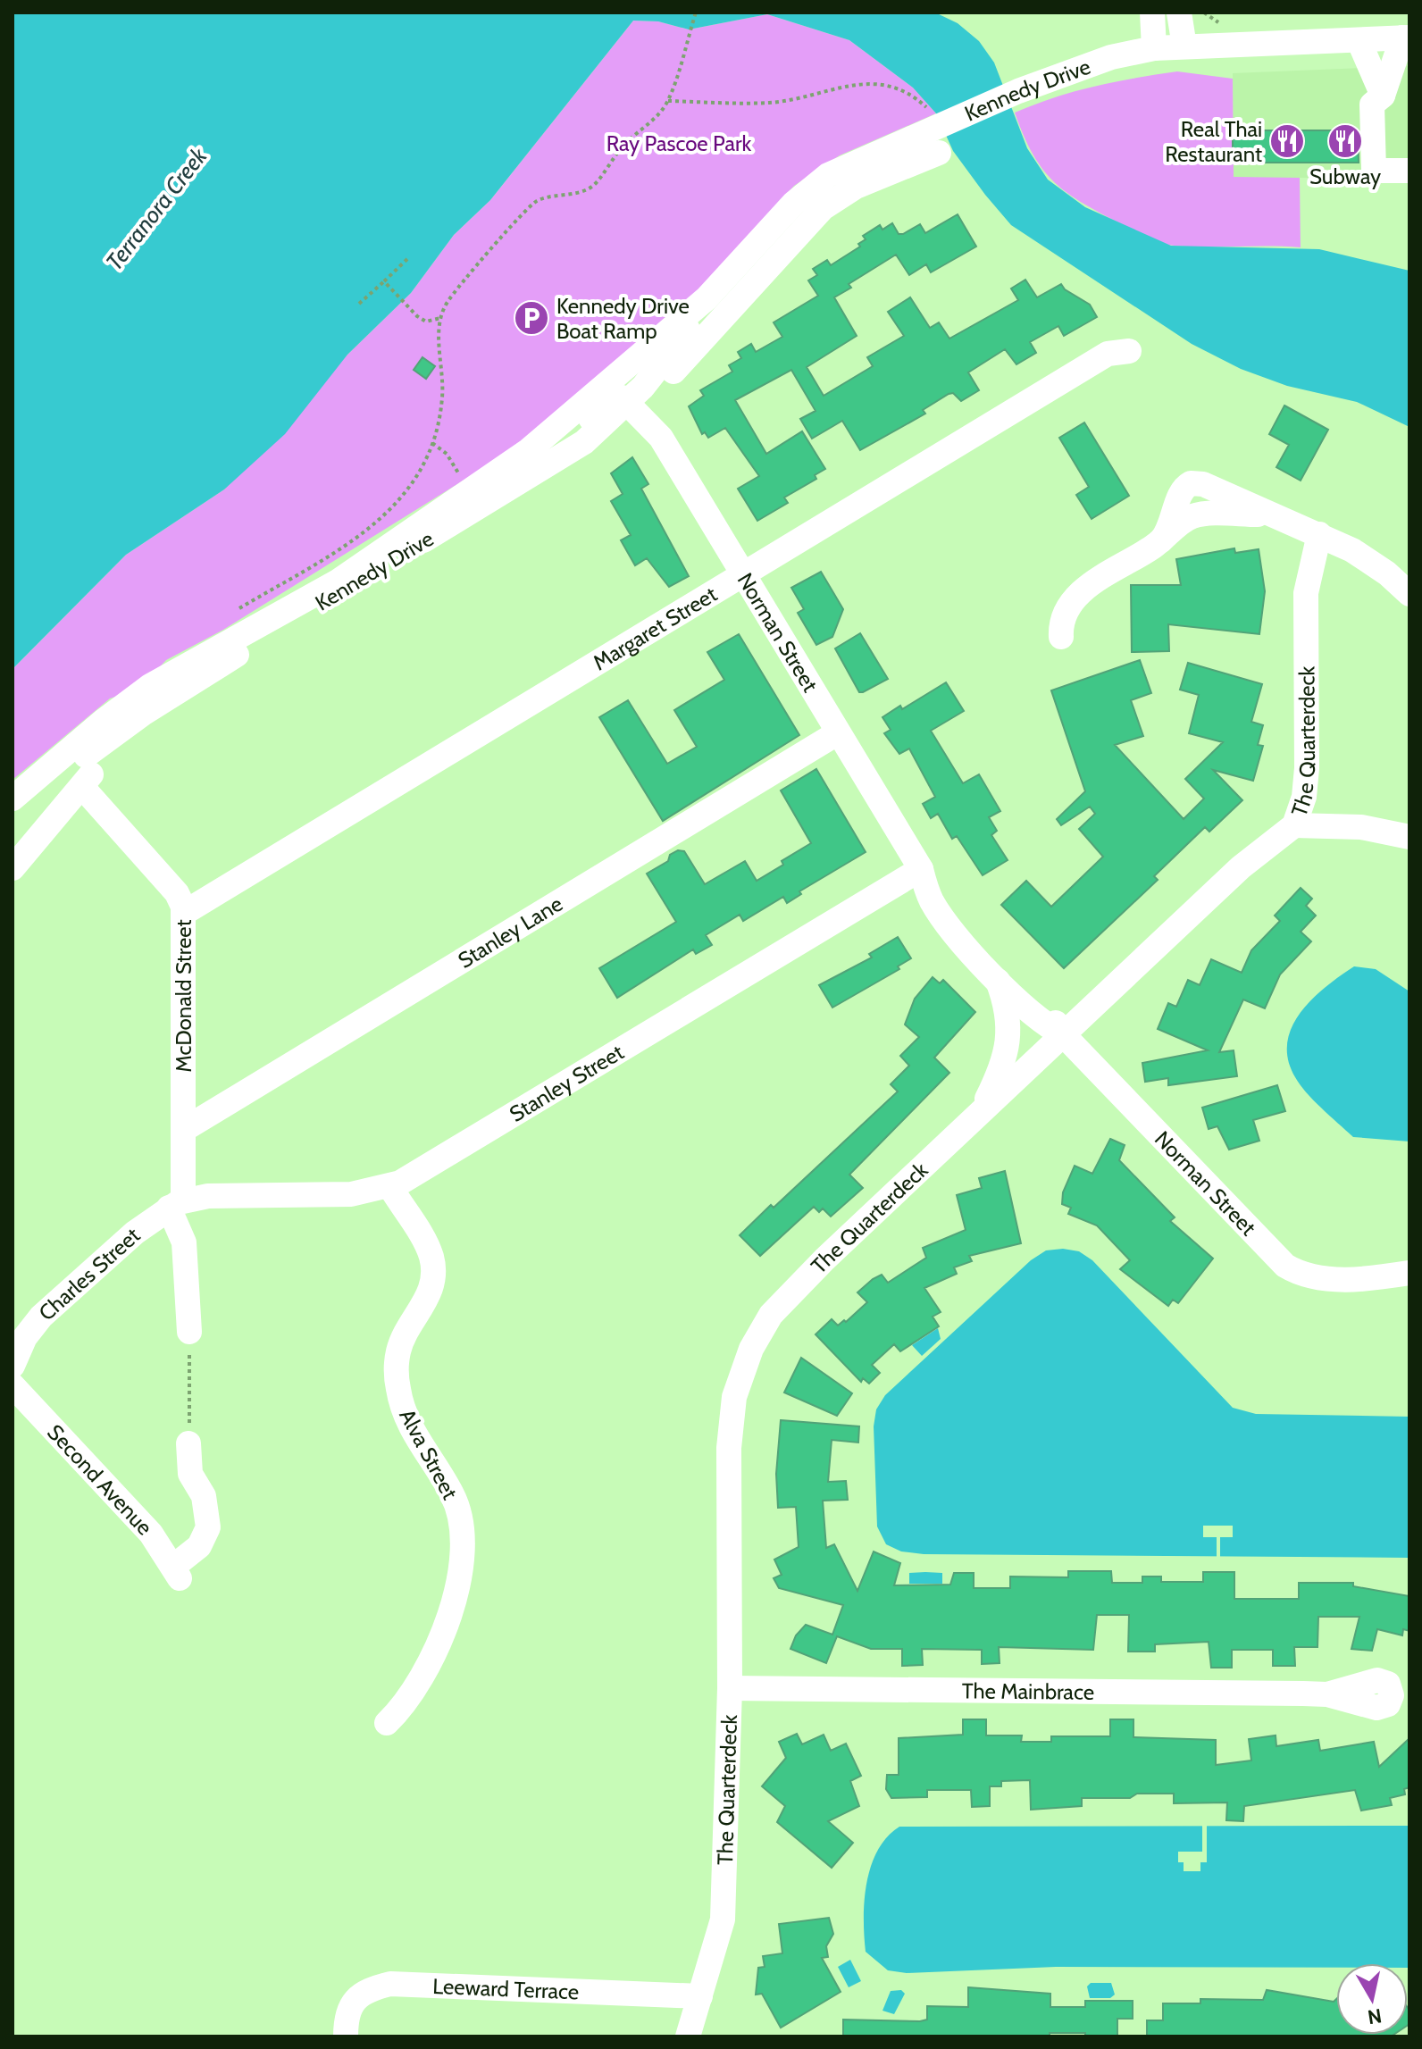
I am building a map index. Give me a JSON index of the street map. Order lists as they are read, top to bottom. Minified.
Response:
{"streets":{"street":["Kennedy Drive","Margaret Street","Norman Street","The Quarterdeck","Stanley Lane","McDonald Street","Stanley Street","Charles Street","Alva Street","Second Avenue","The Mainbrace","Leeward Terrace"]},"crossings":[["Kennedy Drive","Norman Street"],["Margaret Street","Norman Street"],["Margaret Street","McDonald Street"],["Norman Street","The Quarterdeck"],["Norman Street","Stanley Lane"],["Norman Street","Stanley Street"],["The Quarterdeck","The Mainbrace"],["The Quarterdeck","Leeward Terrace"],["Stanley Lane","McDonald Street"],["McDonald Street","Stanley Street"],["McDonald Street","Charles Street"],["Stanley Street","Charles Street"],["Stanley Street","Alva Street"]],"water":["Terranora Creek"],"parks":["Ray Pascoe Park"],"places":{"restaurant":["Real Thai Restaurant","Subway"],"parking":["Kennedy Drive Boat Ramp"]},"north":"bottom"}
